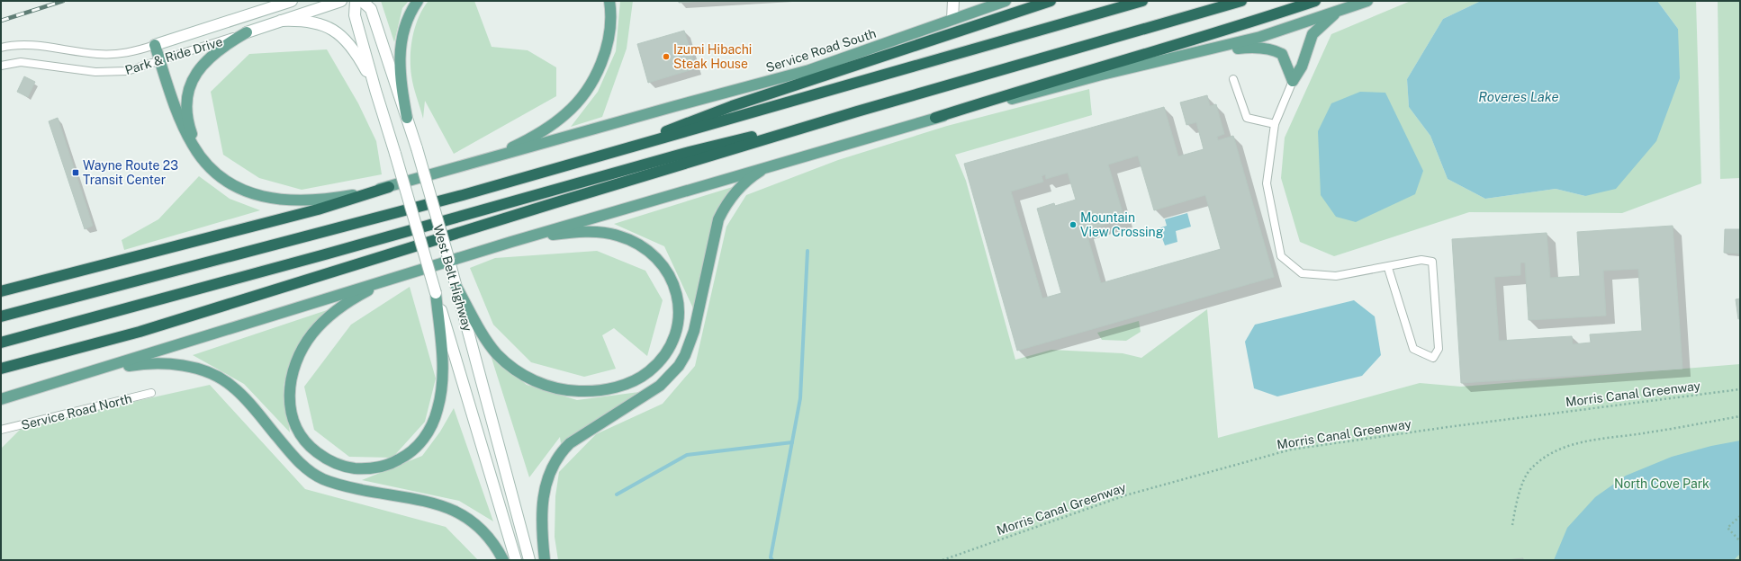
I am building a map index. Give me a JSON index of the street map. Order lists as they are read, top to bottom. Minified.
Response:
{"streets":{"main road":["Service Road South","Park & Ride Drive","West Belt Highway"],"lane":["Service Road North"],"path":["Morris Canal Greenway"]},"water":["Roveres Lake"],"parks":["North Cove Park"],"places":{"other":["Izumi Hibachi Steak House","Mountain View Crossing"],"transit":["Wayne Route 23 Transit Center"]}}
